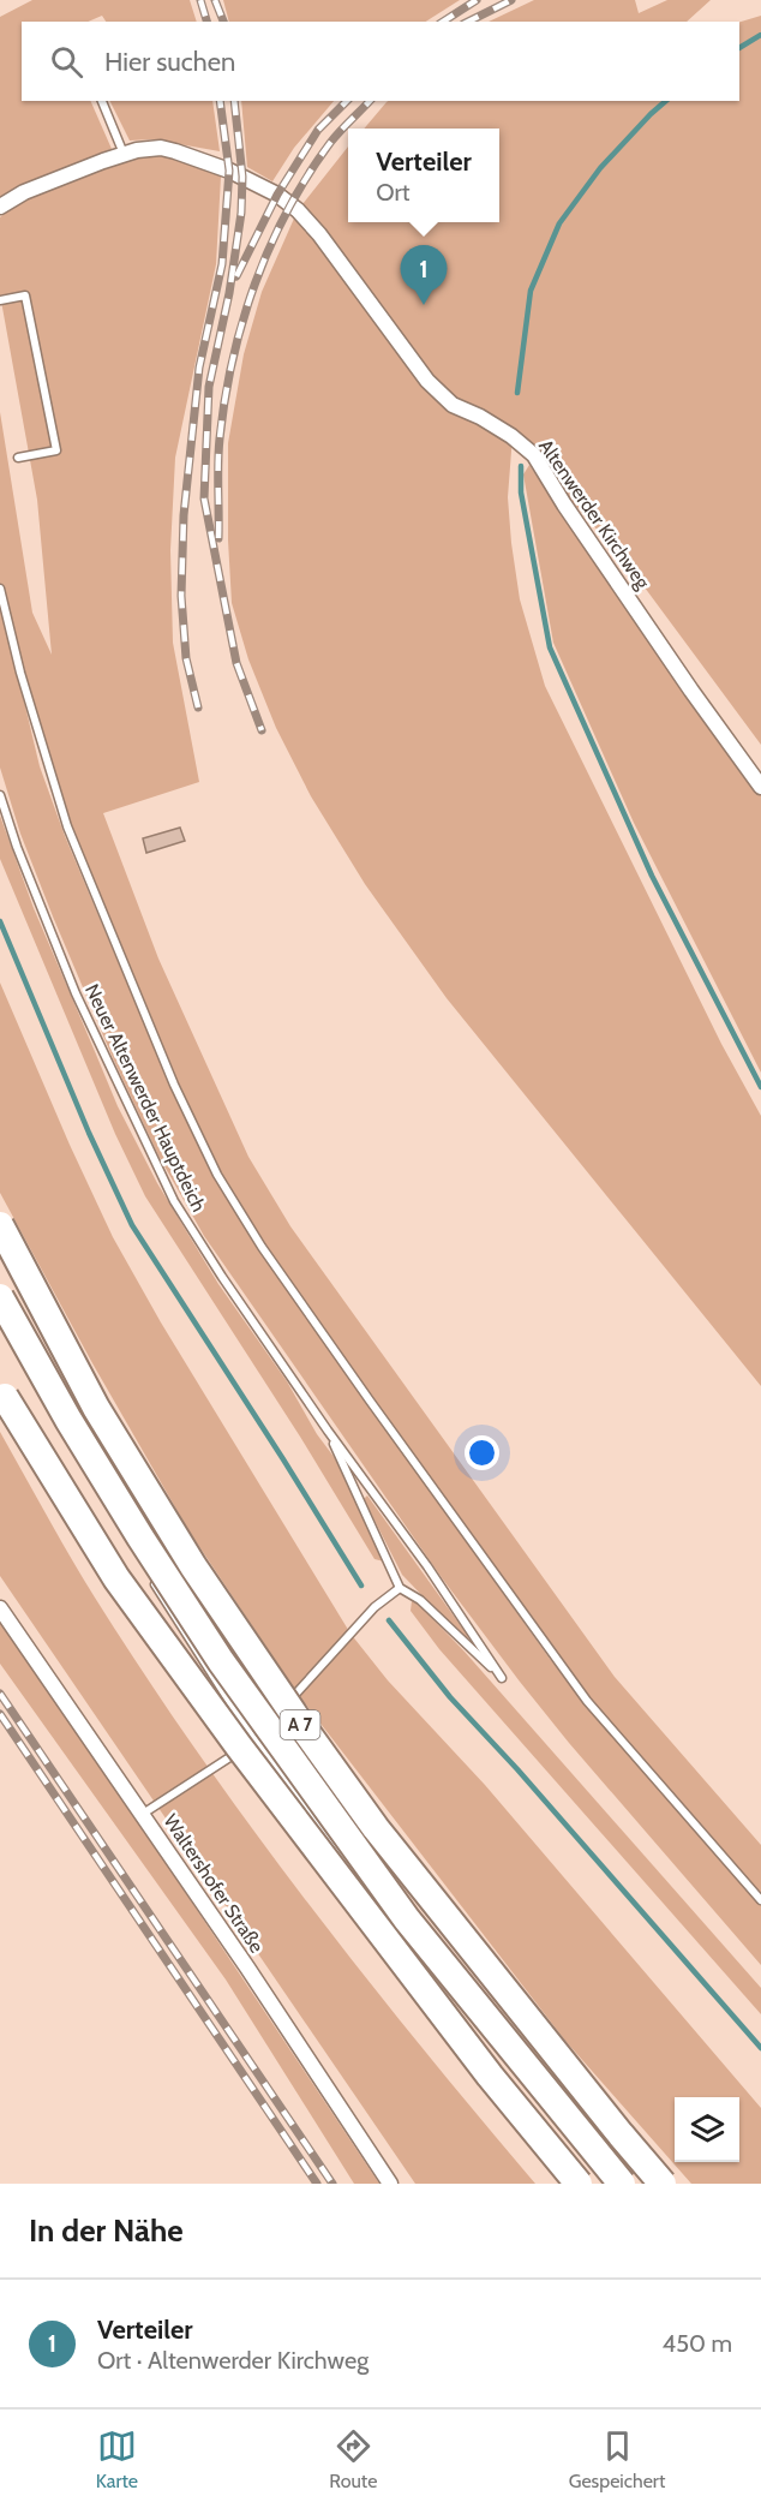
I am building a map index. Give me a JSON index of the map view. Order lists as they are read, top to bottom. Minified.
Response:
{"streets":{"highway":["A 7"],"street":["Altenwerder Kirchweg","Waltershofer Straße"],"lane":["Neuer Altenwerder Hauptdeich"]},"page":{"search":"Hier suchen","popup":["Verteiler","Ort"],"pins":"1","heading":"In der Nähe","list":[{"mark":"1","name":"Verteiler","note":"Ort · Altenwerder Kirchweg","value":"450 m"}],"nav":["Karte","Route","Gespeichert"]}}
